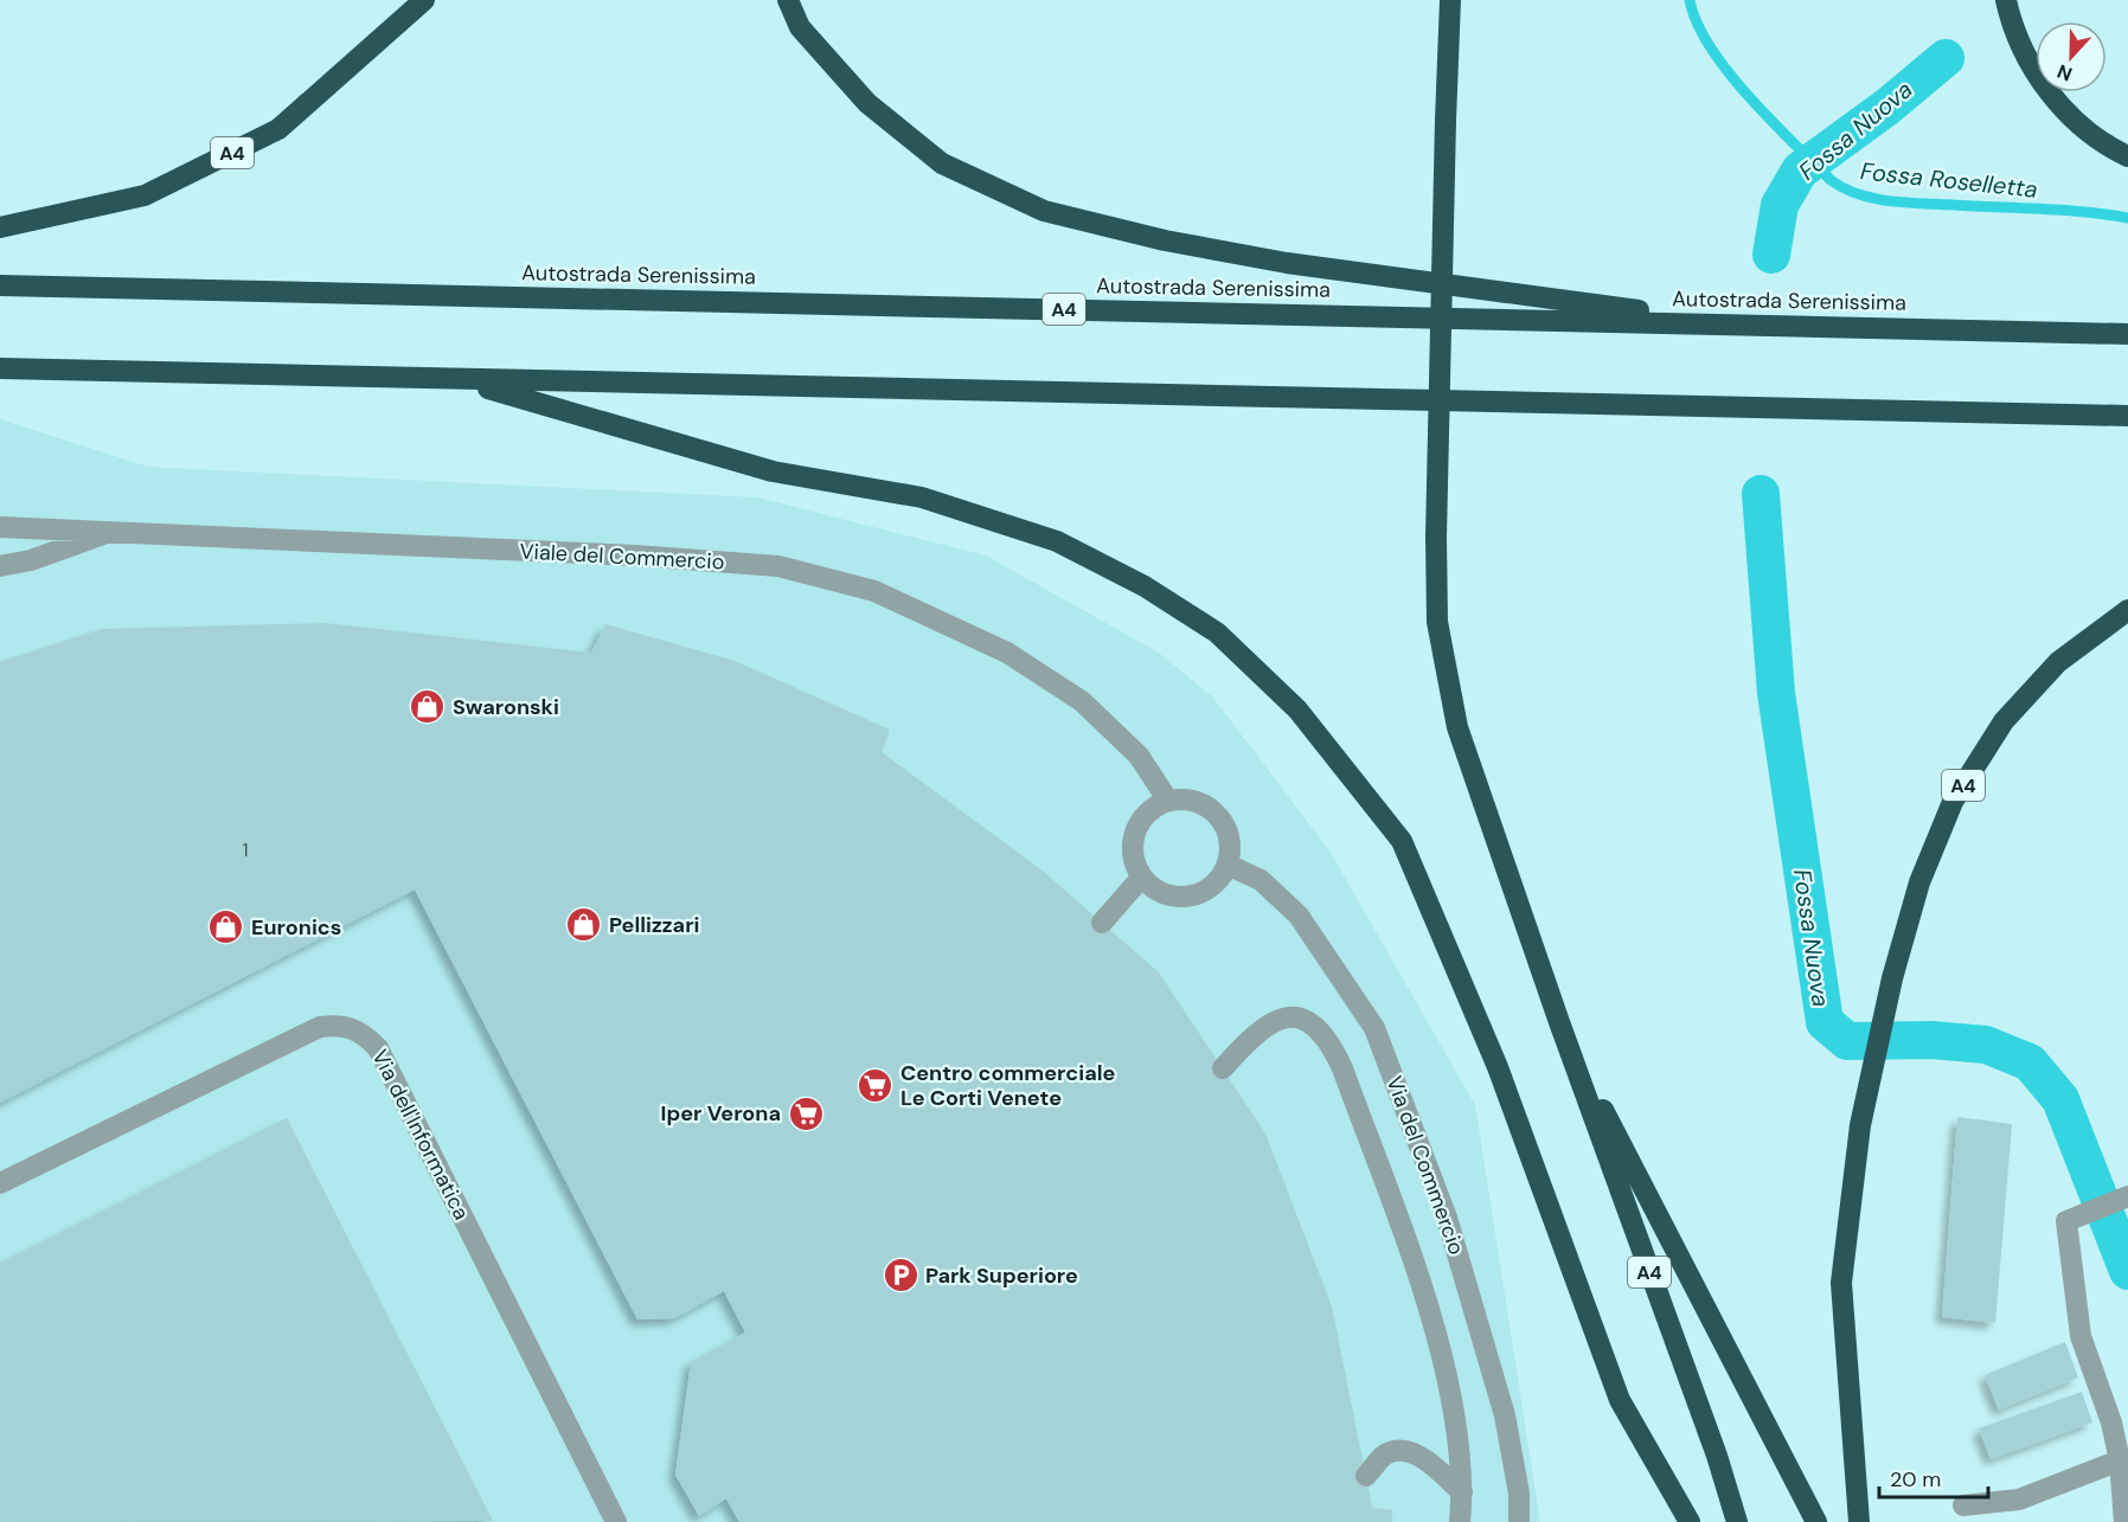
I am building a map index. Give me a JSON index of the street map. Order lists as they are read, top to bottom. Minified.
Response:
{"streets":{"highway":["A4","Autostrada Serenissima"],"street":["Viale del Commercio","Via dell'Informatica","Via del Commercio"]},"crossings":[["A4","Autostrada Serenissima"],["Viale del Commercio","Via del Commercio"]],"water":["Fossa Nuova","Fossa Roselletta"],"places":{"shop":["Swaronski","Pellizzari","Euronics"],"supermarket":["Centro commerciale Le Corti Venete","Iper Verona"],"parking":["Park Superiore"]},"house_numbers":["1"],"scale_bar":"20 m","north":"bottom"}
